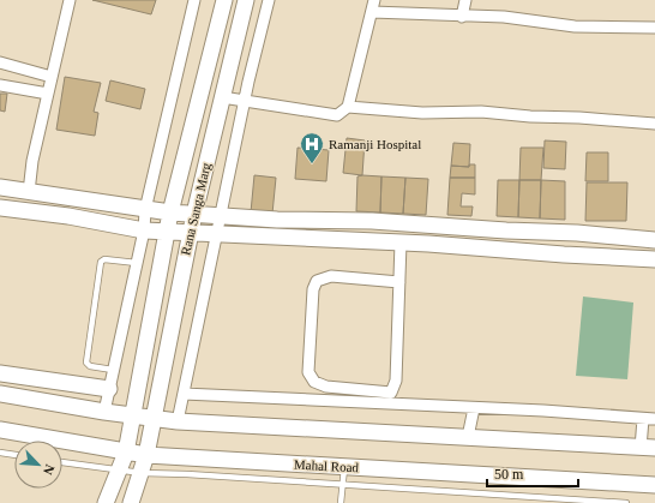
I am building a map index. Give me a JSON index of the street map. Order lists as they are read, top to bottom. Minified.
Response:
{"streets":{"main road":["Rana Sanga Marg","Mahal Road"]},"crossings":[["Rana Sanga Marg","Mahal Road"]],"places":{"hospital":["Ramanji Hospital"]},"scale_bar":"50 m","north":"bottom right"}
